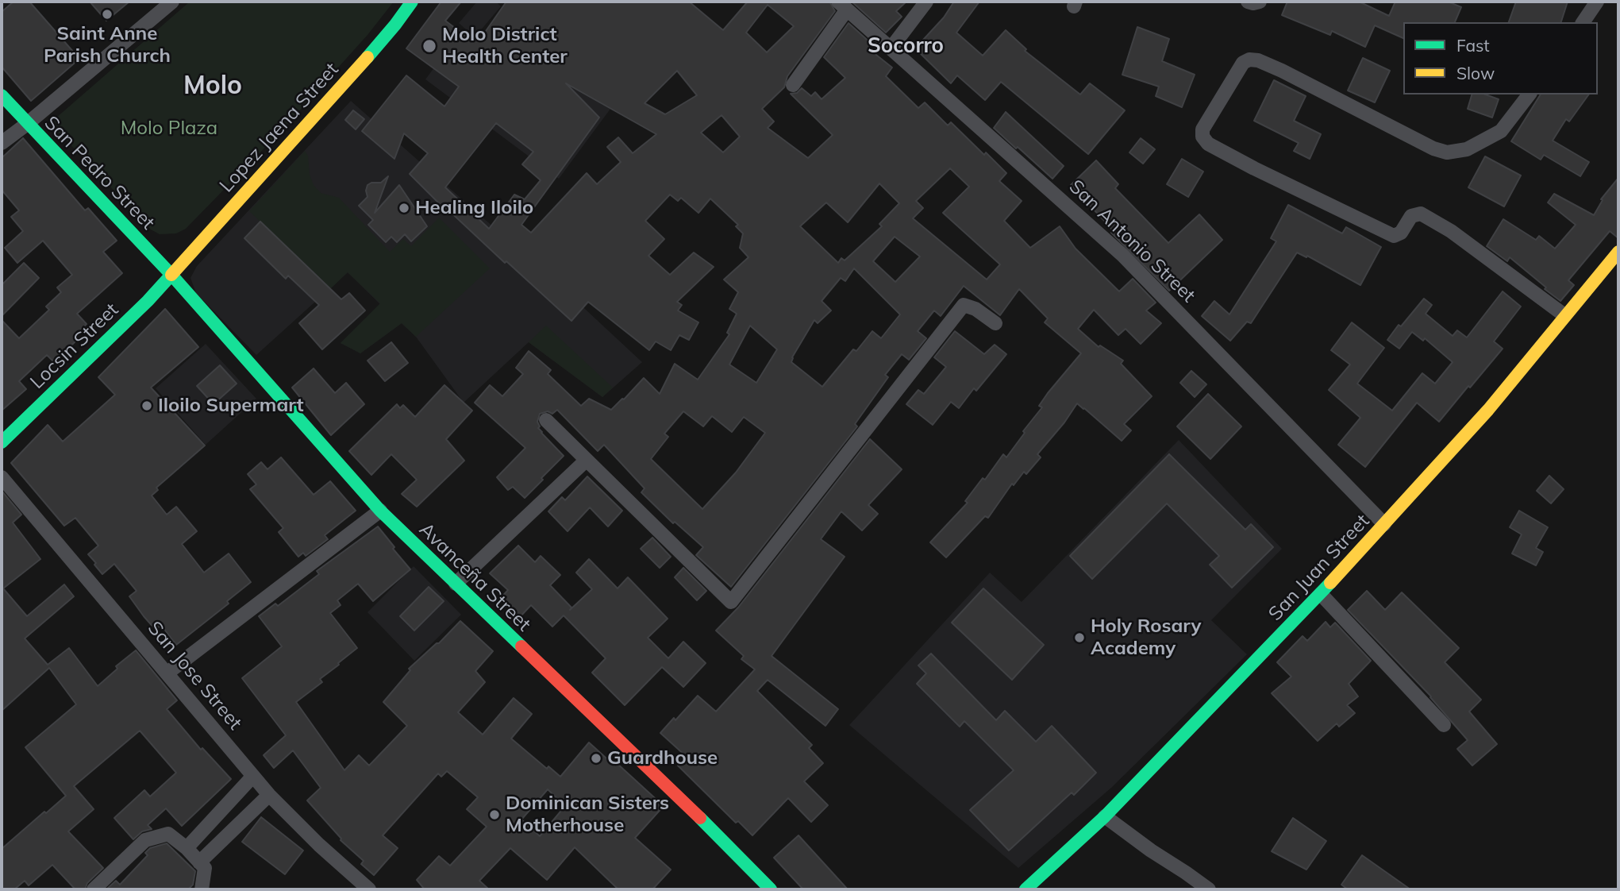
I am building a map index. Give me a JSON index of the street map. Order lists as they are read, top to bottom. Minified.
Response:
{"streets":{"main road":["Lopez Jaena Street","San Pedro Street","Locsin Street","San Juan Street","Avanceña Street"],"street":["San Antonio Street","San Jose Street"]},"crossings":[["Lopez Jaena Street","San Pedro Street"],["Lopez Jaena Street","Locsin Street"],["Lopez Jaena Street","Avanceña Street"],["San Pedro Street","Locsin Street"],["San Pedro Street","Avanceña Street"],["San Antonio Street","San Juan Street"],["Locsin Street","Avanceña Street"]],"districts":["Socorro","Molo"],"parks":["Molo Plaza"],"places":["Saint Anne Parish Church","Molo District Health Center","Healing Iloilo","Iloilo Supermart","Holy Rosary Academy","Guardhouse","Dominican Sisters Motherhouse"],"legend":["Fast","Slow"]}
